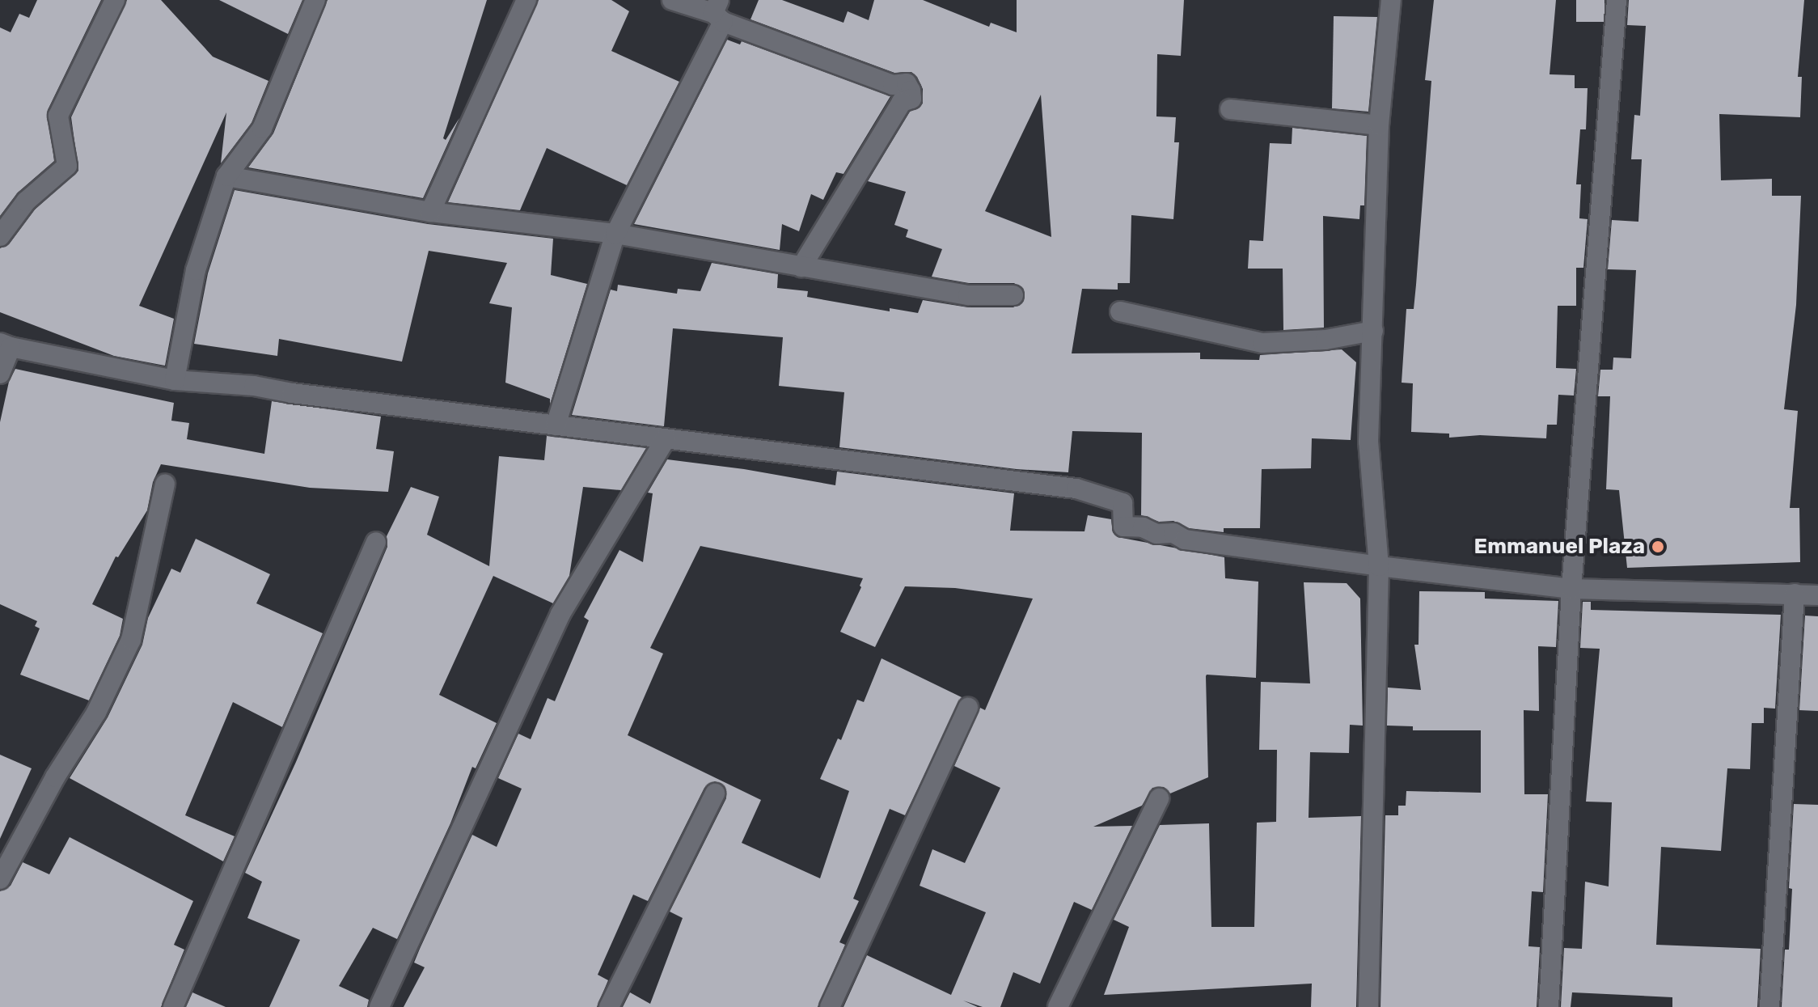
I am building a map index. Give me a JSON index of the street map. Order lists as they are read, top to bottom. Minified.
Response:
{"places":["Emmanuel Plaza"]}
